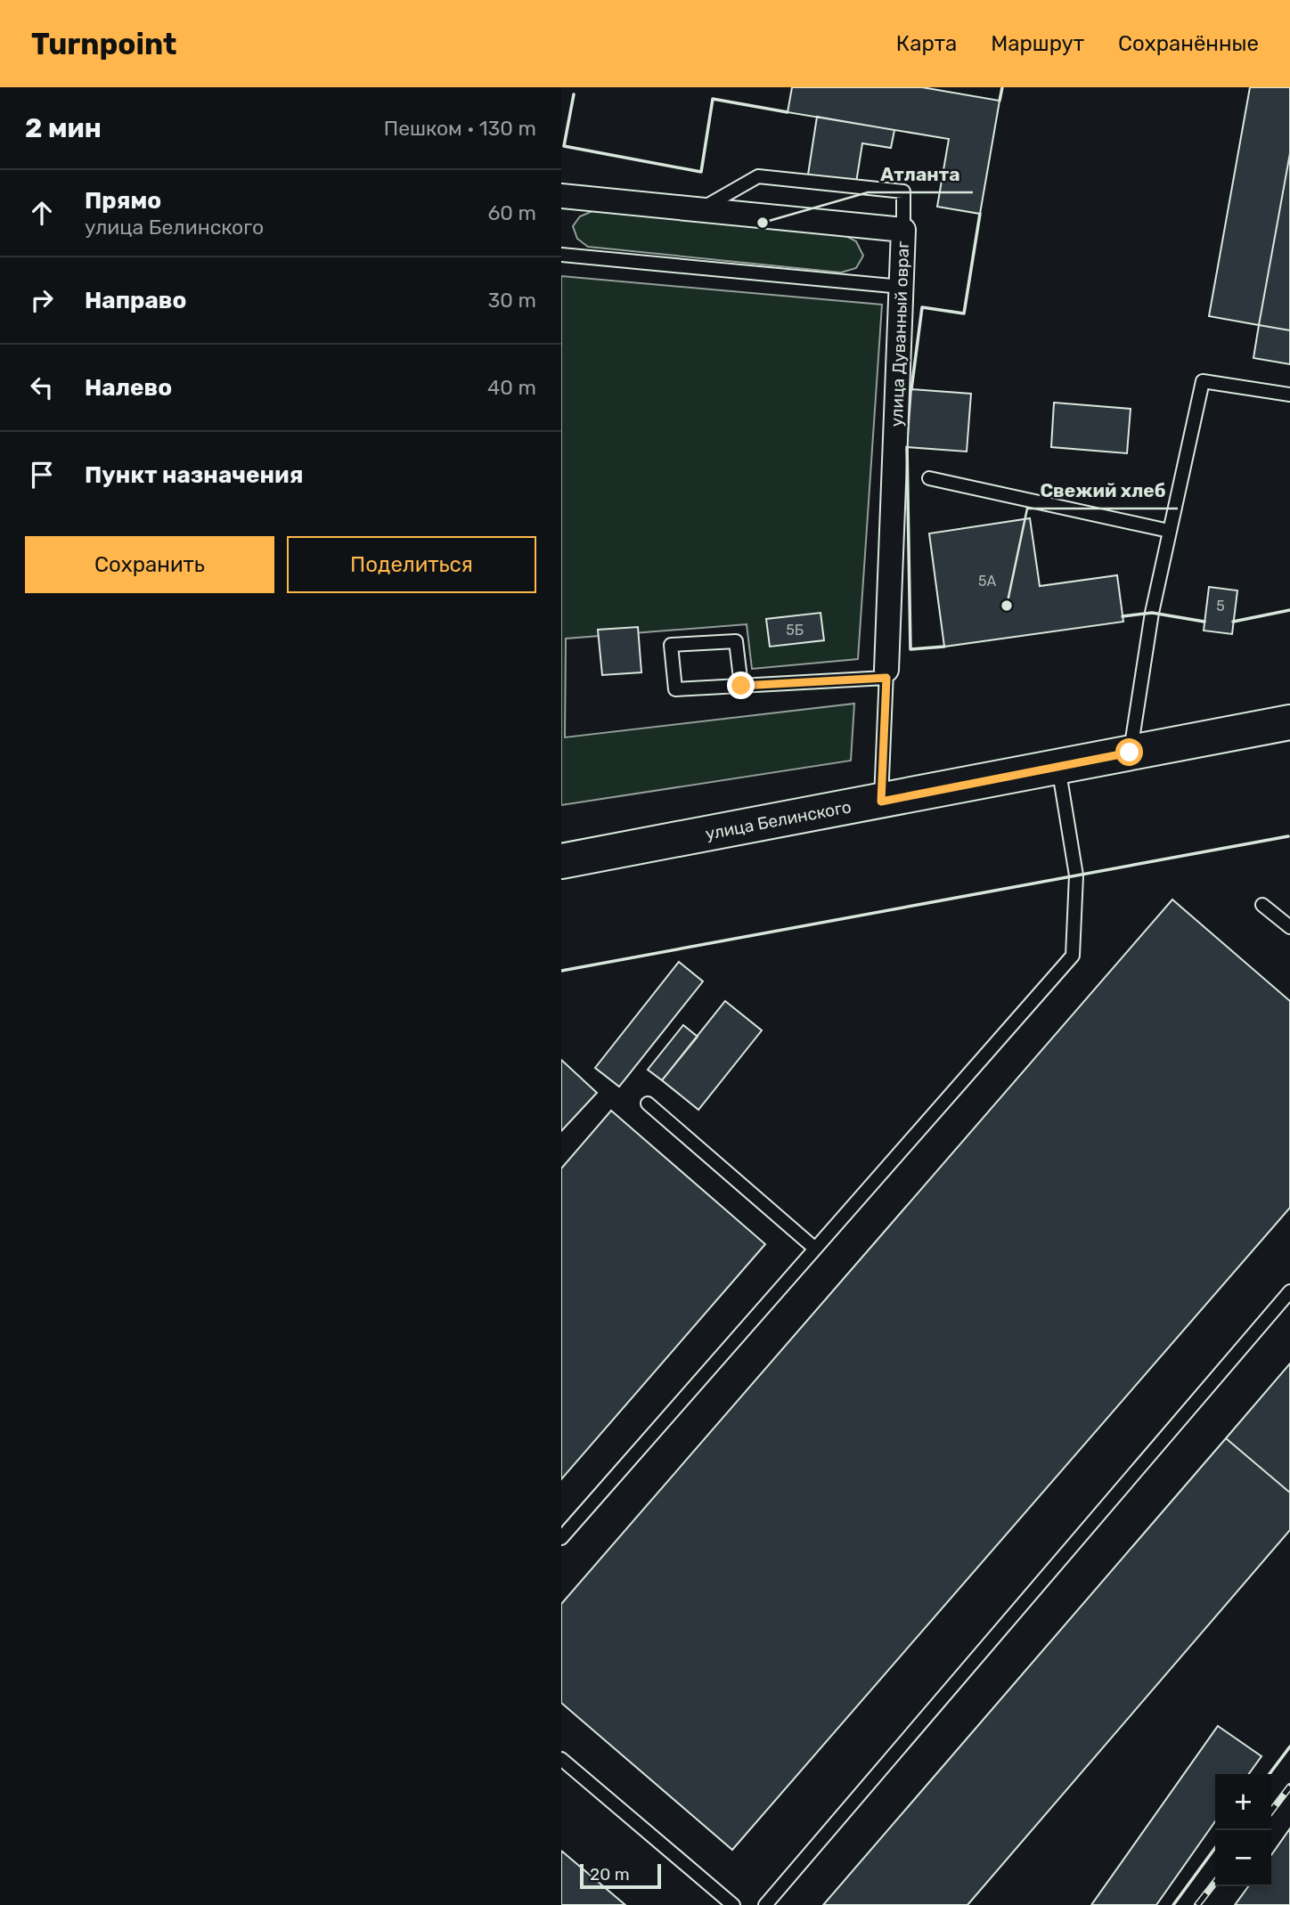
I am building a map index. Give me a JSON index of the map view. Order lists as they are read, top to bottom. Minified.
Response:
{"streets":{"street":["улица Дуванный овраг","улица Белинского"]},"places":["Атланта","Свежий хлеб"],"house_numbers":["5А","5","5Б"],"scale_bar":"20 m","page":{"header":"Turnpoint","nav":["Карта","Маршрут","Сохранённые"],"heading":["2 мин","Пешком · 130 m"],"list":[["Прямо","улица Белинского","60 m"],["Направо","30 m"],["Налево","40 m"],"Пункт назначения"],"buttons":["Сохранить","Поделиться"],"map_buttons":["+","−"],"scale":"20 m"}}
